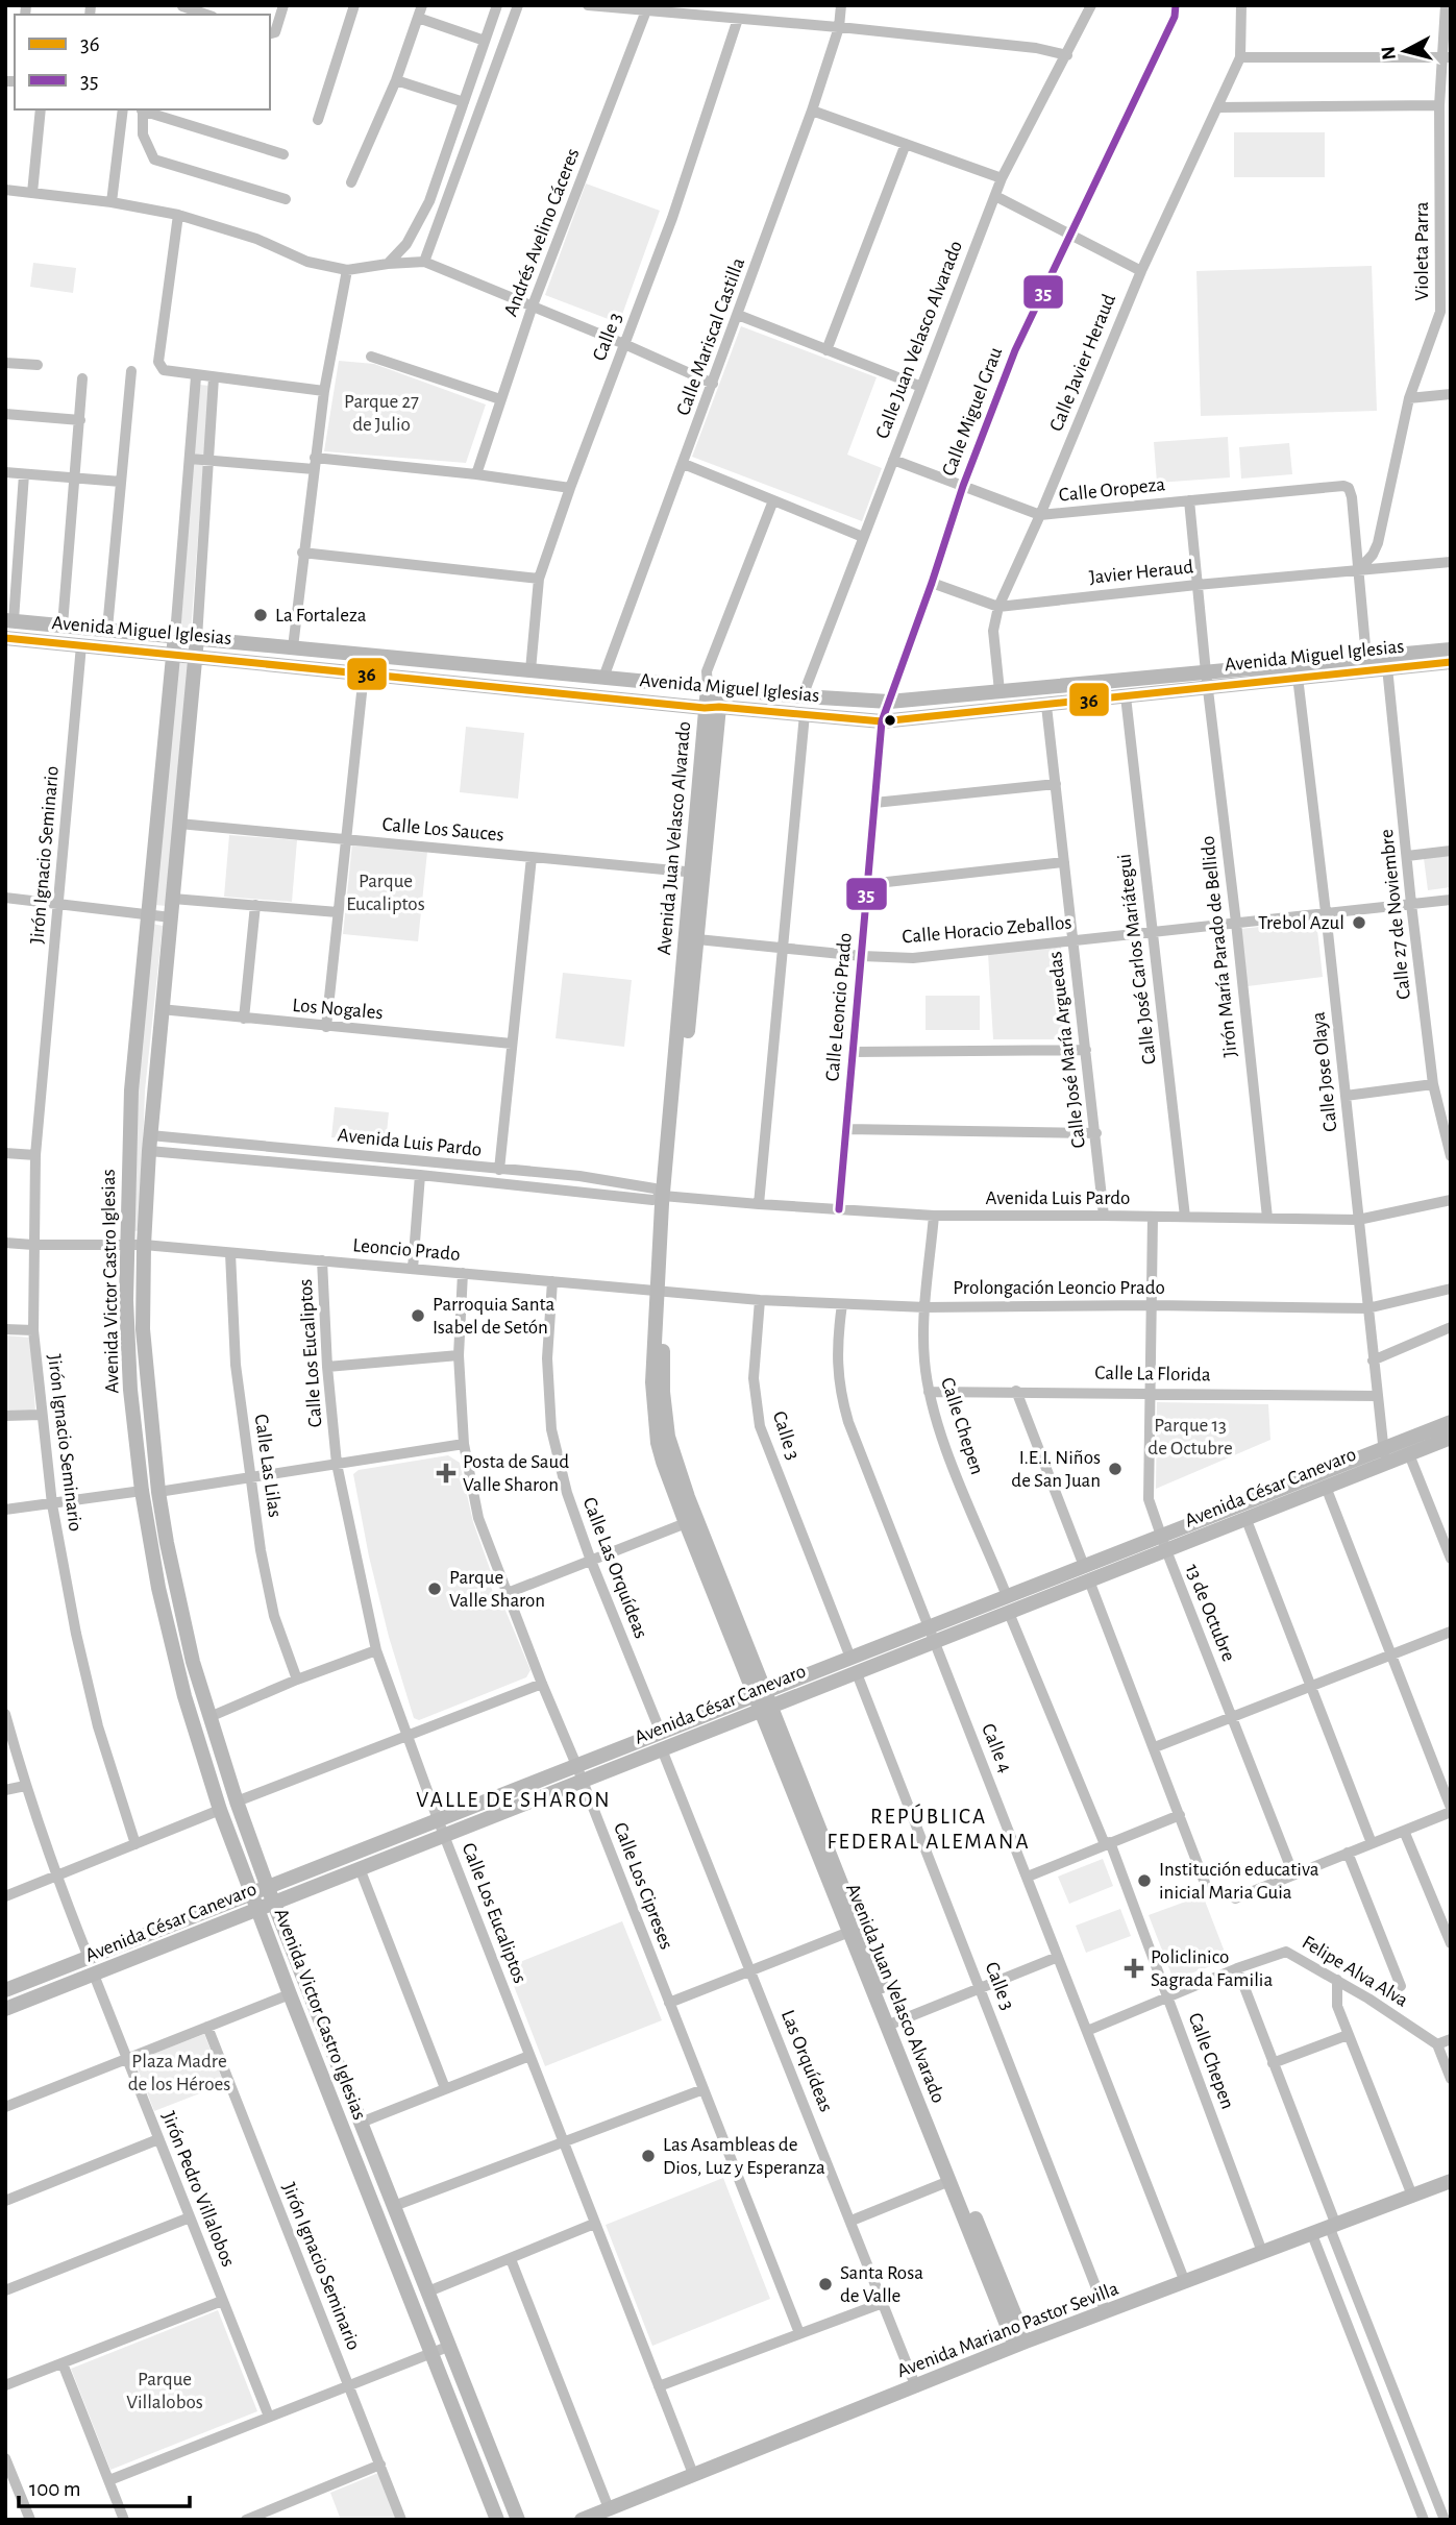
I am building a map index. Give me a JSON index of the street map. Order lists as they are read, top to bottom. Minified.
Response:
{"streets":{"street":["Andrés Avelino Cáceres","Violeta Parra","Calle 3","Calle Mariscal Castilla","Calle Juan Velasco Alvarado","Calle Javier Heraud","Calle Miguel Grau","Calle Oropeza","Javier Heraud","Avenida Miguel Iglesias","Calle Los Sauces","Avenida Juan Velasco Alvarado","Jirón Ignacio Seminario","Calle 27 de Noviembre","Calle Horacio Zeballos","Jirón María Parado de Bellido","Calle José Carlos Mariátegui","Calle Leoncio Prado","Los Nogales","Calle José María Arguedas","Calle Jose Olaya","Avenida Luis Pardo","Leoncio Prado","Avenida Victor Castro Iglesias","Prolongación Leoncio Prado","Calle Los Eucaliptos","Calle La Florida","Calle Chepen","Calle Las Lilas","Avenida César Canevaro","Calle Las Orquídeas","13 de Octubre","Calle 4","Calle Los Cipreses","Felipe Alva Alva","Las Orquídeas","Jirón Pedro Villalobos","Avenida Mariano Pastor Sevilla"]},"crossings":[["Violeta Parra","Calle Oropeza"],["Violeta Parra","Javier Heraud"],["Calle 3","Avenida Miguel Iglesias"],["Calle 3","Prolongación Leoncio Prado"],["Calle 3","Avenida César Canevaro"],["Calle 3","Avenida Mariano Pastor Sevilla"],["Calle Mariscal Castilla","Avenida Miguel Iglesias"],["Calle Juan Velasco Alvarado","Calle Oropeza"],["Calle Juan Velasco Alvarado","Avenida Miguel Iglesias"],["Calle Javier Heraud","Calle Oropeza"],["Calle Javier Heraud","Javier Heraud"],["Calle Javier Heraud","Avenida Miguel Iglesias"],["Calle Miguel Grau","Calle Oropeza"],["Calle Miguel Grau","Javier Heraud"],["Calle Miguel Grau","Avenida Miguel Iglesias"],["Calle Miguel Grau","Calle Leoncio Prado"],["Calle Oropeza","Javier Heraud"],["Calle Oropeza","Jirón María Parado de Bellido"],["Javier Heraud","Jirón María Parado de Bellido"],["Avenida Miguel Iglesias","Avenida Juan Velasco Alvarado"],["Avenida Miguel Iglesias","Jirón Ignacio Seminario"],["Avenida Miguel Iglesias","Calle 27 de Noviembre"],["Avenida Miguel Iglesias","Jirón María Parado de Bellido"],["Avenida Miguel Iglesias","Calle José Carlos Mariátegui"],["Avenida Miguel Iglesias","Calle Leoncio Prado"],["Avenida Miguel Iglesias","Calle José María Arguedas"],["Avenida Miguel Iglesias","Calle Jose Olaya"],["Avenida Miguel Iglesias","Avenida Victor Castro Iglesias"],["Calle Los Sauces","Avenida Juan Velasco Alvarado"],["Calle Los Sauces","Avenida Victor Castro Iglesias"],["Avenida Juan Velasco Alvarado","Calle Horacio Zeballos"],["Avenida Juan Velasco Alvarado","Avenida Luis Pardo"],["Avenida Juan Velasco Alvarado","Leoncio Prado"],["Avenida Juan Velasco Alvarado","Prolongación Leoncio Prado"],["Avenida Juan Velasco Alvarado","Avenida César Canevaro"],["Avenida Juan Velasco Alvarado","Avenida Mariano Pastor Sevilla"],["Jirón Ignacio Seminario","Leoncio Prado"],["Calle 27 de Noviembre","Calle Horacio Zeballos"],["Calle Horacio Zeballos","Jirón María Parado de Bellido"],["Calle Horacio Zeballos","Calle José Carlos Mariátegui"],["Calle Horacio Zeballos","Calle Leoncio Prado"],["Calle Horacio Zeballos","Calle José María Arguedas"],["Calle Horacio Zeballos","Calle Jose Olaya"],["Jirón María Parado de Bellido","Avenida Luis Pardo"],["Calle José Carlos Mariátegui","Avenida Luis Pardo"],["Calle Leoncio Prado","Avenida Luis Pardo"],["Los Nogales","Avenida Victor Castro Iglesias"],["Calle José María Arguedas","Avenida Luis Pardo"],["Calle Jose Olaya","Avenida Luis Pardo"],["Calle Jose Olaya","Prolongación Leoncio Prado"],["Calle Jose Olaya","Calle La Florida"],["Calle Jose Olaya","Avenida César Canevaro"],["Avenida Luis Pardo","Avenida Victor Castro Iglesias"],["Avenida Luis Pardo","Calle Chepen"],["Avenida Luis Pardo","13 de Octubre"],["Leoncio Prado","Avenida Victor Castro Iglesias"],["Leoncio Prado","Prolongación Leoncio Prado"],["Leoncio Prado","Calle Los Eucaliptos"],["Leoncio Prado","Calle Las Lilas"],["Leoncio Prado","Calle Las Orquídeas"],["Leoncio Prado","Calle Los Cipreses"],["Avenida Victor Castro Iglesias","Avenida César Canevaro"],["Prolongación Leoncio Prado","Calle Chepen"],["Prolongación Leoncio Prado","13 de Octubre"],["Prolongación Leoncio Prado","Calle 4"],["Calle Los Eucaliptos","Avenida César Canevaro"],["Calle Los Eucaliptos","Avenida Mariano Pastor Sevilla"],["Calle La Florida","Calle Chepen"],["Calle La Florida","13 de Octubre"],["Calle Chepen","Avenida César Canevaro"],["Calle Chepen","Felipe Alva Alva"],["Calle Chepen","Avenida Mariano Pastor Sevilla"],["Avenida César Canevaro","Calle Las Orquídeas"],["Avenida César Canevaro","13 de Octubre"],["Avenida César Canevaro","Calle 4"],["Avenida César Canevaro","Calle Los Cipreses"],["Avenida César Canevaro","Las Orquídeas"],["Avenida César Canevaro","Jirón Pedro Villalobos"],["Calle 4","Felipe Alva Alva"],["Calle 4","Avenida Mariano Pastor Sevilla"],["Las Orquídeas","Avenida Mariano Pastor Sevilla"]],"districts":["VALLE DE SHARON","REPÚBLICA FEDERAL ALEMANA"],"parks":["Parque 27 de Julio","Parque Eucaliptos","Parque 13 de Octubre","Plaza Madre de los Héroes","Parque Villalobos"],"places":{"other":["La Fortaleza","Trebol Azul","Parroquia Santa Isabel de Setón","I.E.I. Niños de San Juan","Parque Valle Sharon","Institución educativa inicial Maria Guia","Las Asambleas de Dios, Luz y Esperanza","Santa Rosa de Valle"],"health":["Posta de Saud Valle Sharon","Policlinico Sagrada Familia"]},"lines":["transit line 35","transit line 36"],"legend":["36","35"],"scale_bar":"100 m","north":"left"}
